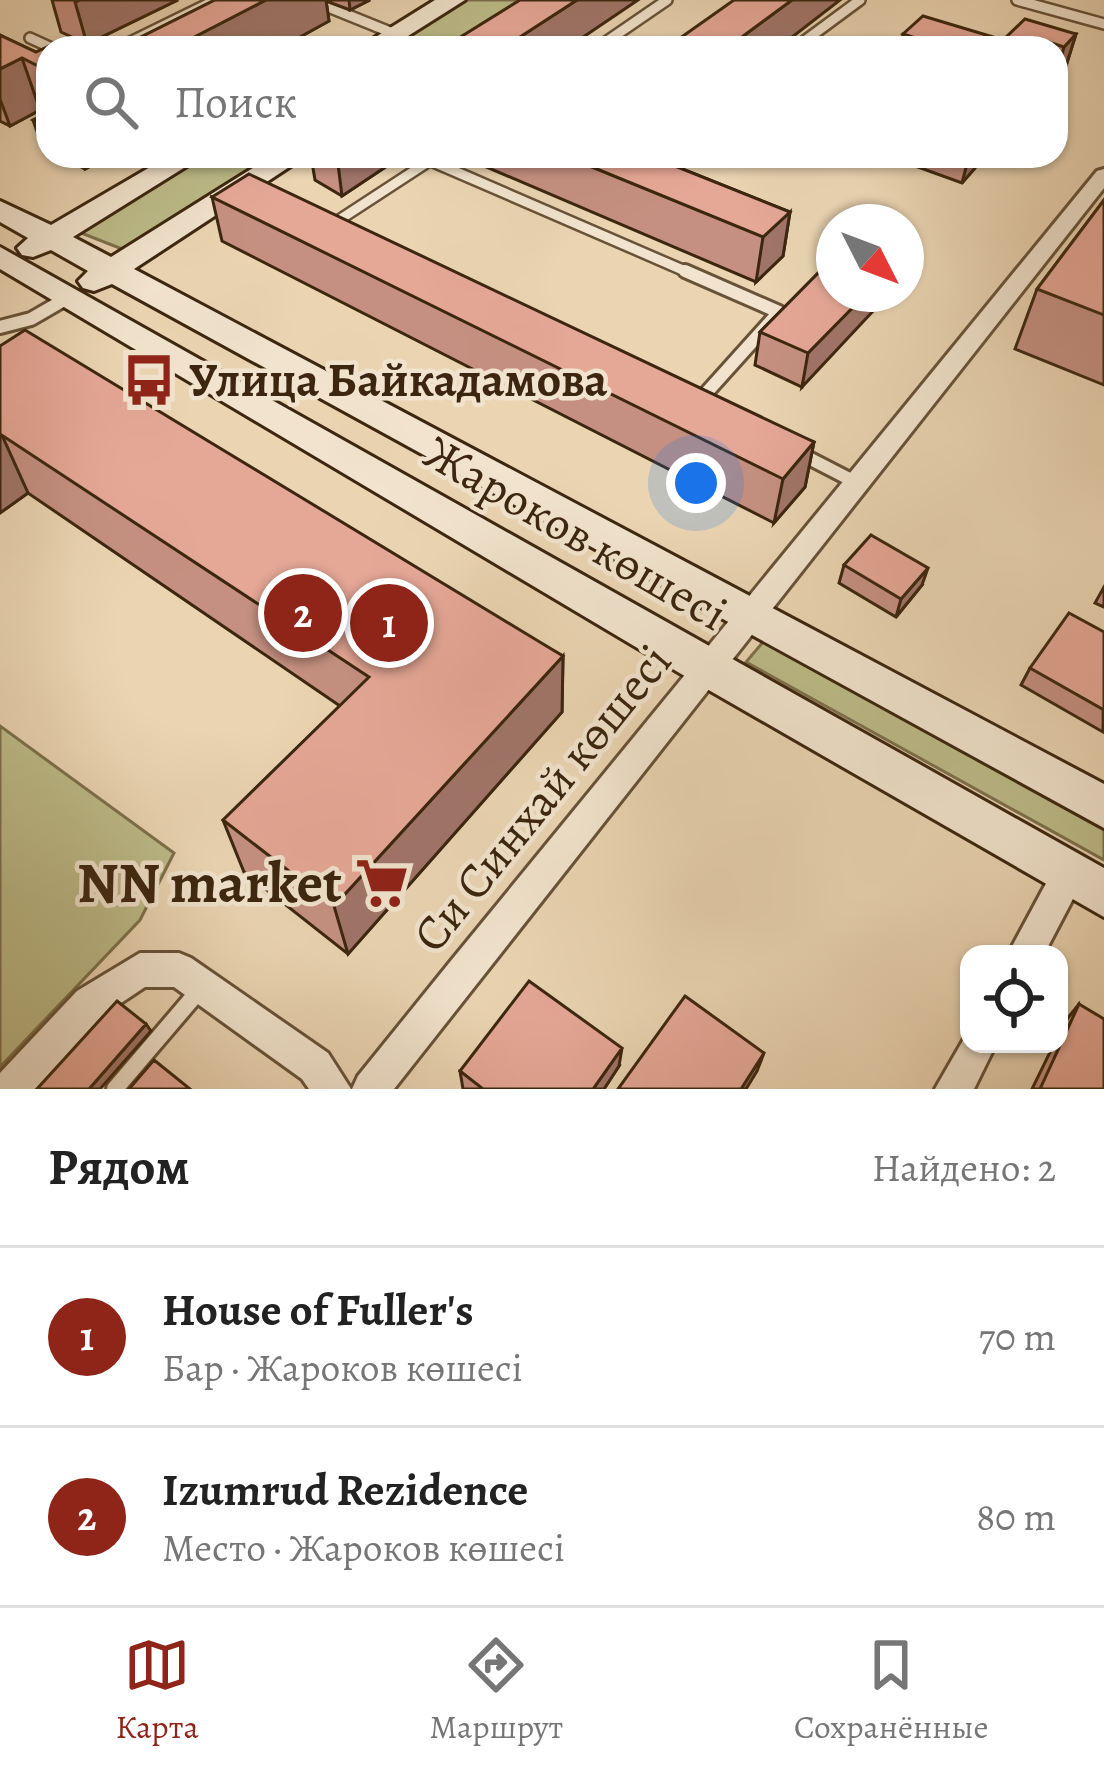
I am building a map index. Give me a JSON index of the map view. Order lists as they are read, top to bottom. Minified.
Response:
{"streets":{"main road":["Жароков көшесі"],"street":["Си Синхай көшесі"]},"crossings":[["Жароков көшесі","Си Синхай көшесі"]],"places":{"bus stop":["Улица Байкадамова"],"supermarket":["NN market"]},"north":"bottom right","page":{"search":"Поиск","pins":["2","1"],"heading":["Рядом","Найдено: 2"],"list":[{"mark":"1","name":"House of Fuller's","note":"Бар · Жароков көшесі","value":"70 m"},{"mark":"2","name":"Izumrud Rezidence","note":"Место · Жароков көшесі","value":"80 m"}],"nav":["Карта","Маршрут","Сохранённые"]}}
